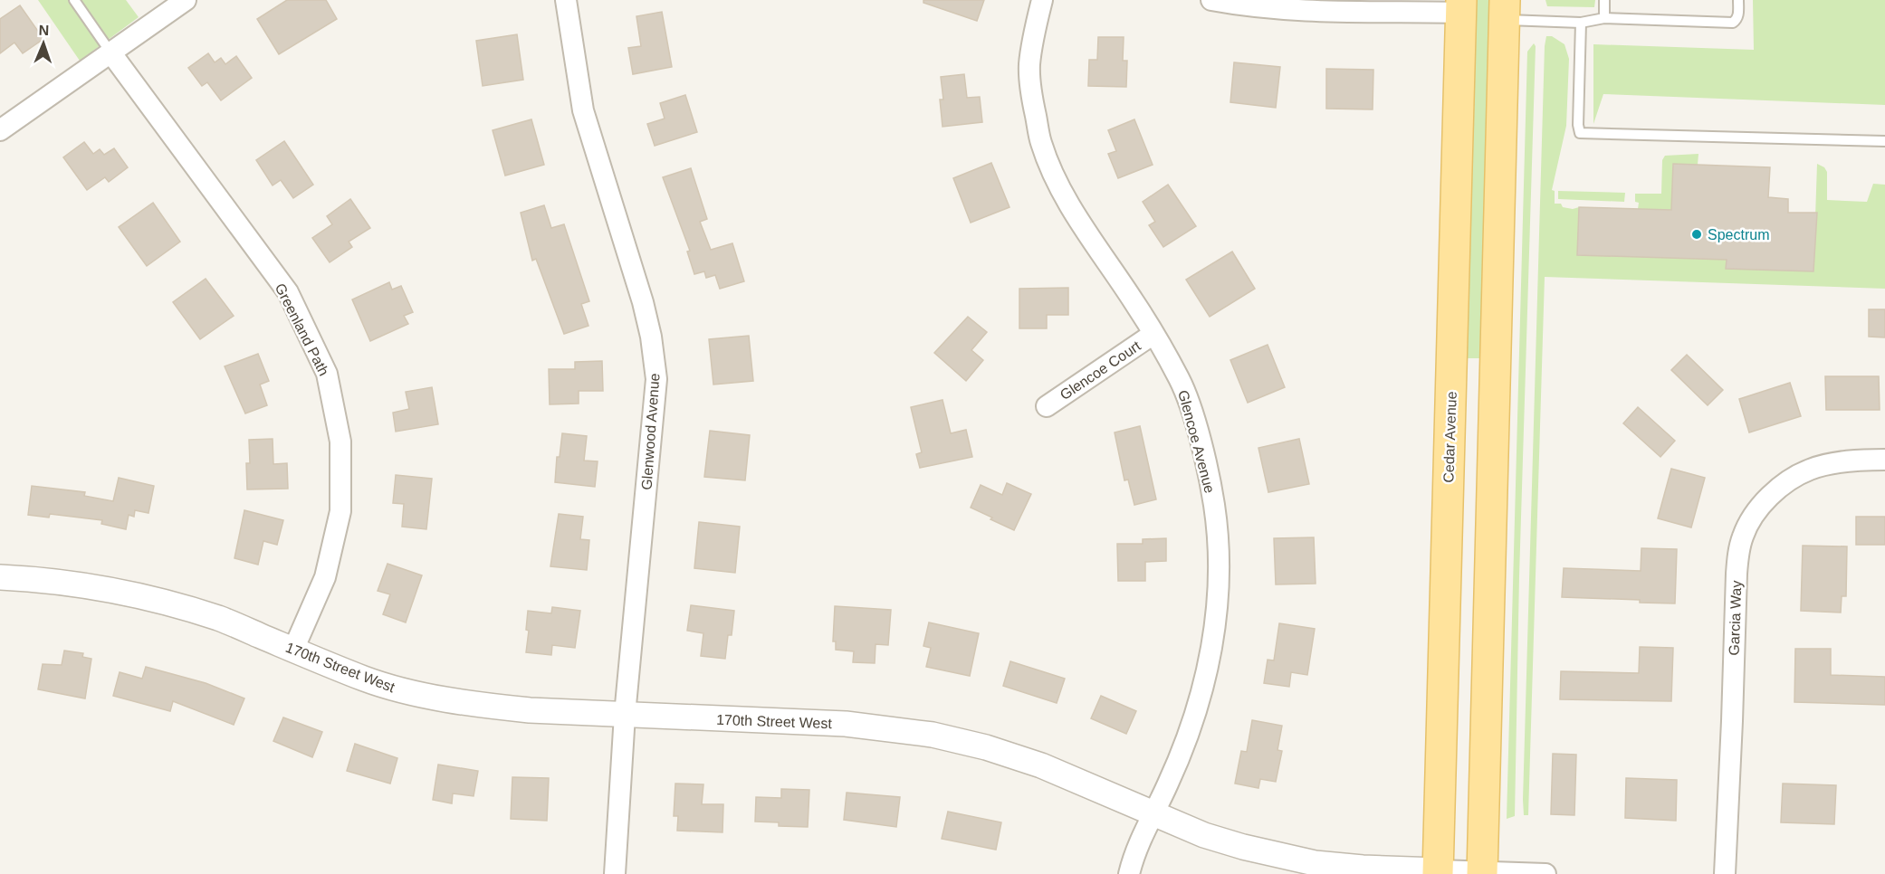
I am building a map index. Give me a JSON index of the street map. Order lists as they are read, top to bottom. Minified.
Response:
{"streets":{"main road":["Cedar Avenue"],"street":["Greenland Path","Glencoe Court","Glenwood Avenue","Glencoe Avenue","Garcia Way","170th Street West"]},"crossings":[["Greenland Path","170th Street West"],["Glencoe Court","Glencoe Avenue"],["Glenwood Avenue","170th Street West"],["Cedar Avenue","170th Street West"],["Glencoe Avenue","170th Street West"]],"places":["Spectrum"],"north":"top"}
